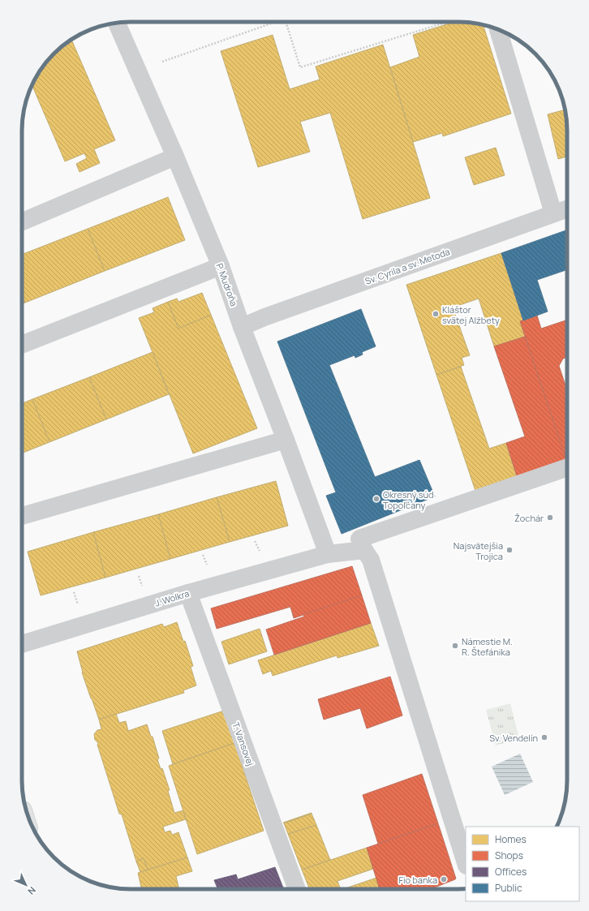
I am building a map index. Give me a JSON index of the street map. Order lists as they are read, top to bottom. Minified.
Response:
{"streets":{"street":["Sv. Cyrila a sv. Metoda","P. Mudroňa","J. Wolkra","T. Vansovej"]},"crossings":[["Sv. Cyrila a sv. Metoda","P. Mudroňa"],["P. Mudroňa","J. Wolkra"],["J. Wolkra","T. Vansovej"]],"places":["Kláštor svätej Alžbety","Okresný súd Topoľčany","Žochár","Najsvätejšia Trojica","Námestie M. R. Štefánika","Sv. Vendelín","Fio banka"],"legend":["Homes","Shops","Offices","Public"],"north":"bottom right"}
